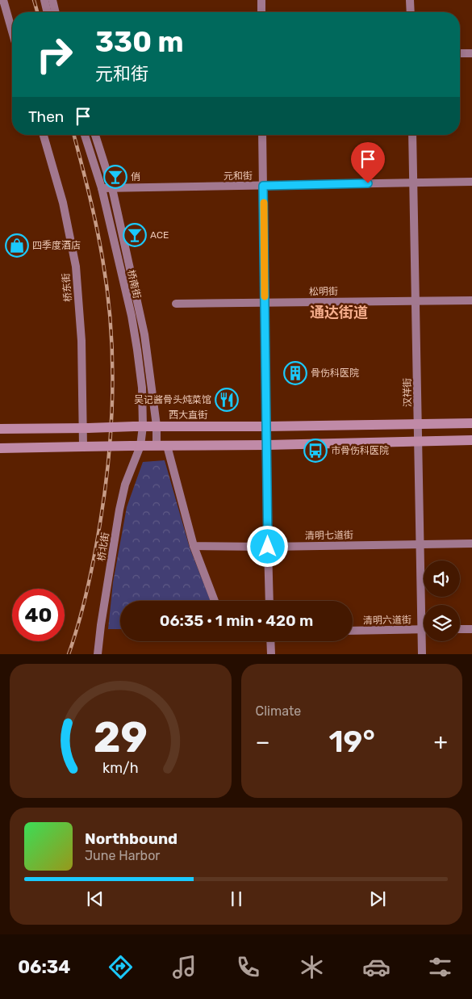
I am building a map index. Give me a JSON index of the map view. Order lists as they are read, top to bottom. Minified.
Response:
{"streets":{"main road":["西大直街"],"street":["元和街","桥南街","桥东街","松明街","汉祥街","清明七道街","桥北街","清明六道街"]},"crossings":[["元和街","桥南街"],["元和街","汉祥街"],["桥南街","西大直街"],["桥南街","桥北街"],["桥东街","西大直街"],["松明街","汉祥街"],["汉祥街","西大直街"],["汉祥街","清明七道街"],["汉祥街","清明六道街"]],"districts":["通达街道"],"places":{"bar":["俏","ACE"],"shop":["四季度酒店"],"building":["骨伤科医院"],"restaurant":["吴记酱骨头炖菜馆"],"bus stop":["市骨伤科医院"]},"page":{"turn":["330 m","元和街"],"then":"Then","limit":"40","trip":"06:35 · 1 min · 420 m","tile":"Climate","heat":["−","19°","+"],"song":["Northbound","June Harbor"],"tabs":"06:34","gauge":["29","km/h"]}}
